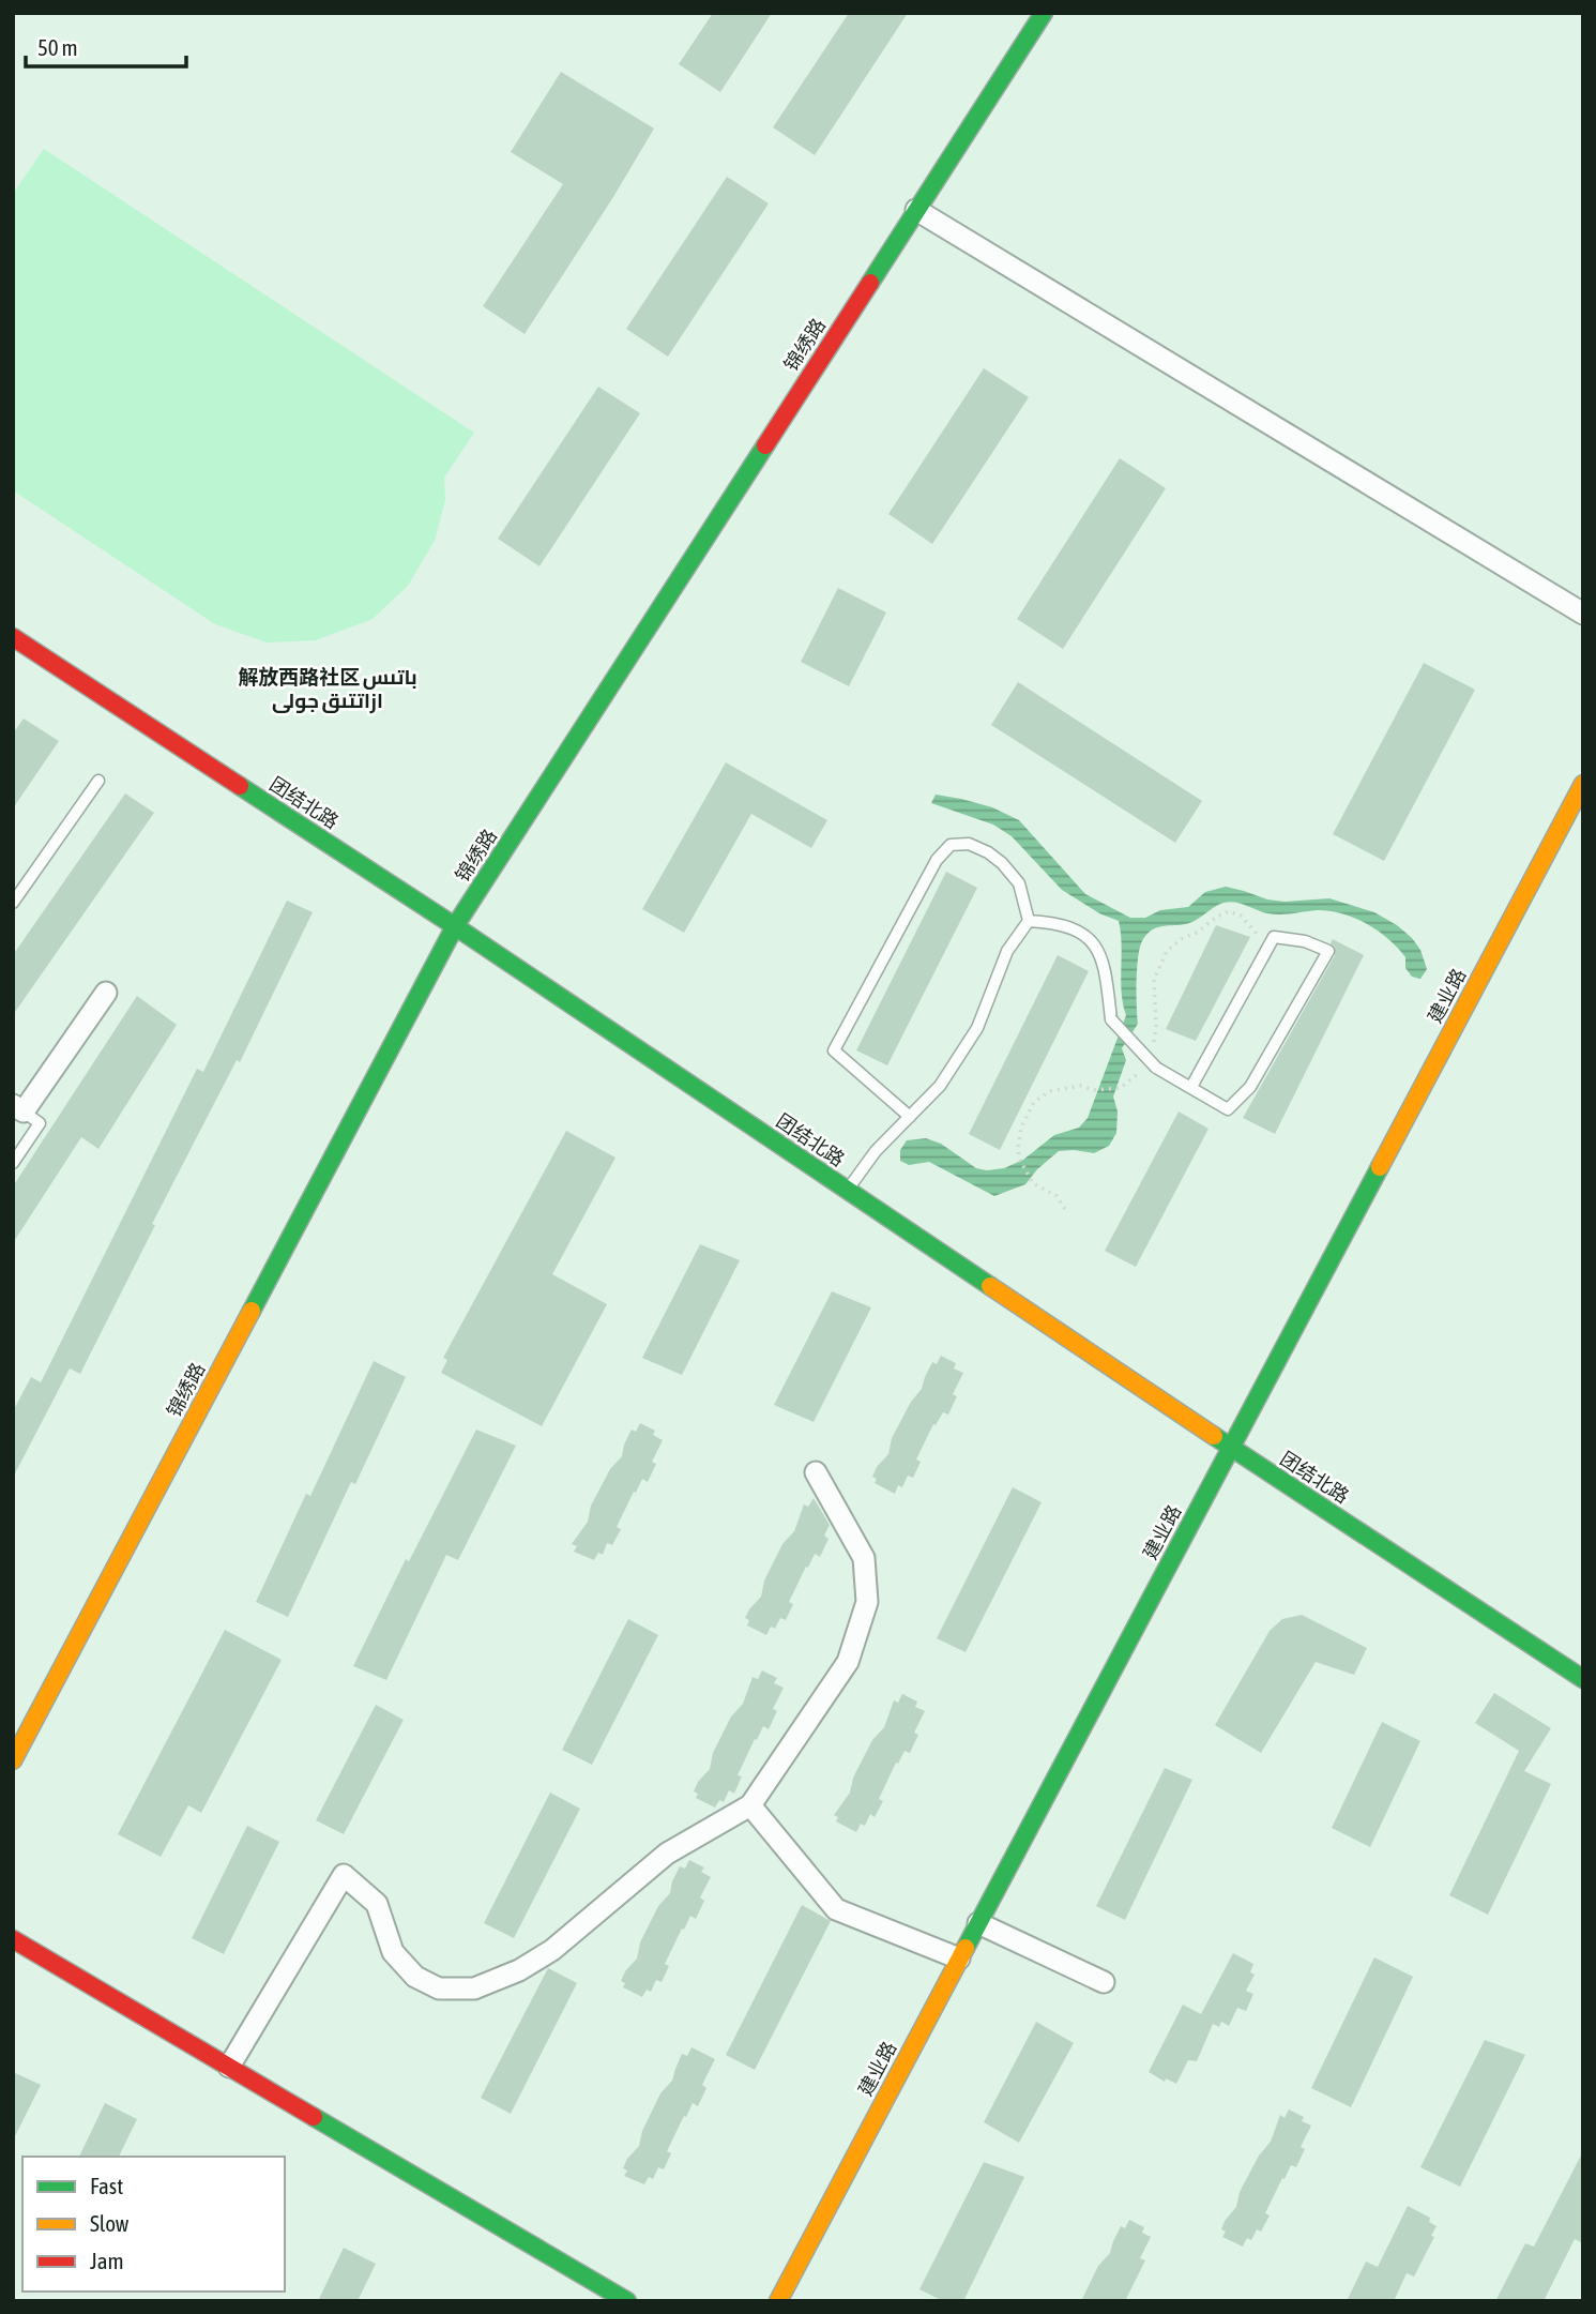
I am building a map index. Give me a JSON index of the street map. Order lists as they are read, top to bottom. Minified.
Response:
{"streets":{"street":["锦绣路","团结北路","建业路"]},"crossings":[["锦绣路","团结北路"],["团结北路","建业路"]],"districts":["解放西路社区 باتىس ازاتتىق جولى"],"legend":["Fast","Slow","Jam"],"scale_bar":"50 m"}
